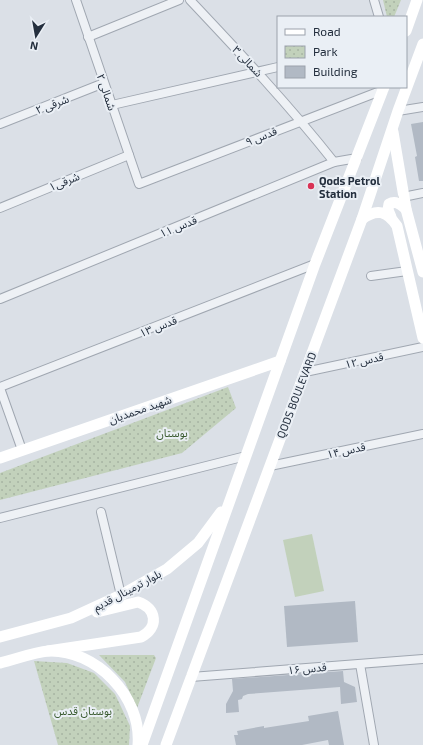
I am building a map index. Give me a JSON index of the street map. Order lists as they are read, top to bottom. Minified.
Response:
{"streets":{"main road":["QODS BOULEVARD","شهید محمدیان","بلوار ترمینال قدیم"],"street":["شمالی ۳","شمالی ۲","شرقی ۲","قدس ۹","شرقی۱","قدس ۱۱","قدس ۱۳","قدس ۱۲","قدس ۱۴","قدس ۱۶"]},"crossings":[["شمالی ۳","قدس ۹"],["شمالی ۳","قدس ۱۱"],["شمالی ۲","شرقی ۲"],["شمالی ۲","قدس ۹"],["شمالی ۲","شرقی۱"],["قدس ۱۲","QODS BOULEVARD"],["QODS BOULEVARD","قدس ۱۴"],["QODS BOULEVARD","قدس ۱۶"]],"parks":["بوستان","بوستان قدس"],"places":["Qods Petrol Station"],"legend":["Road","Park","Building"],"north":"bottom"}
